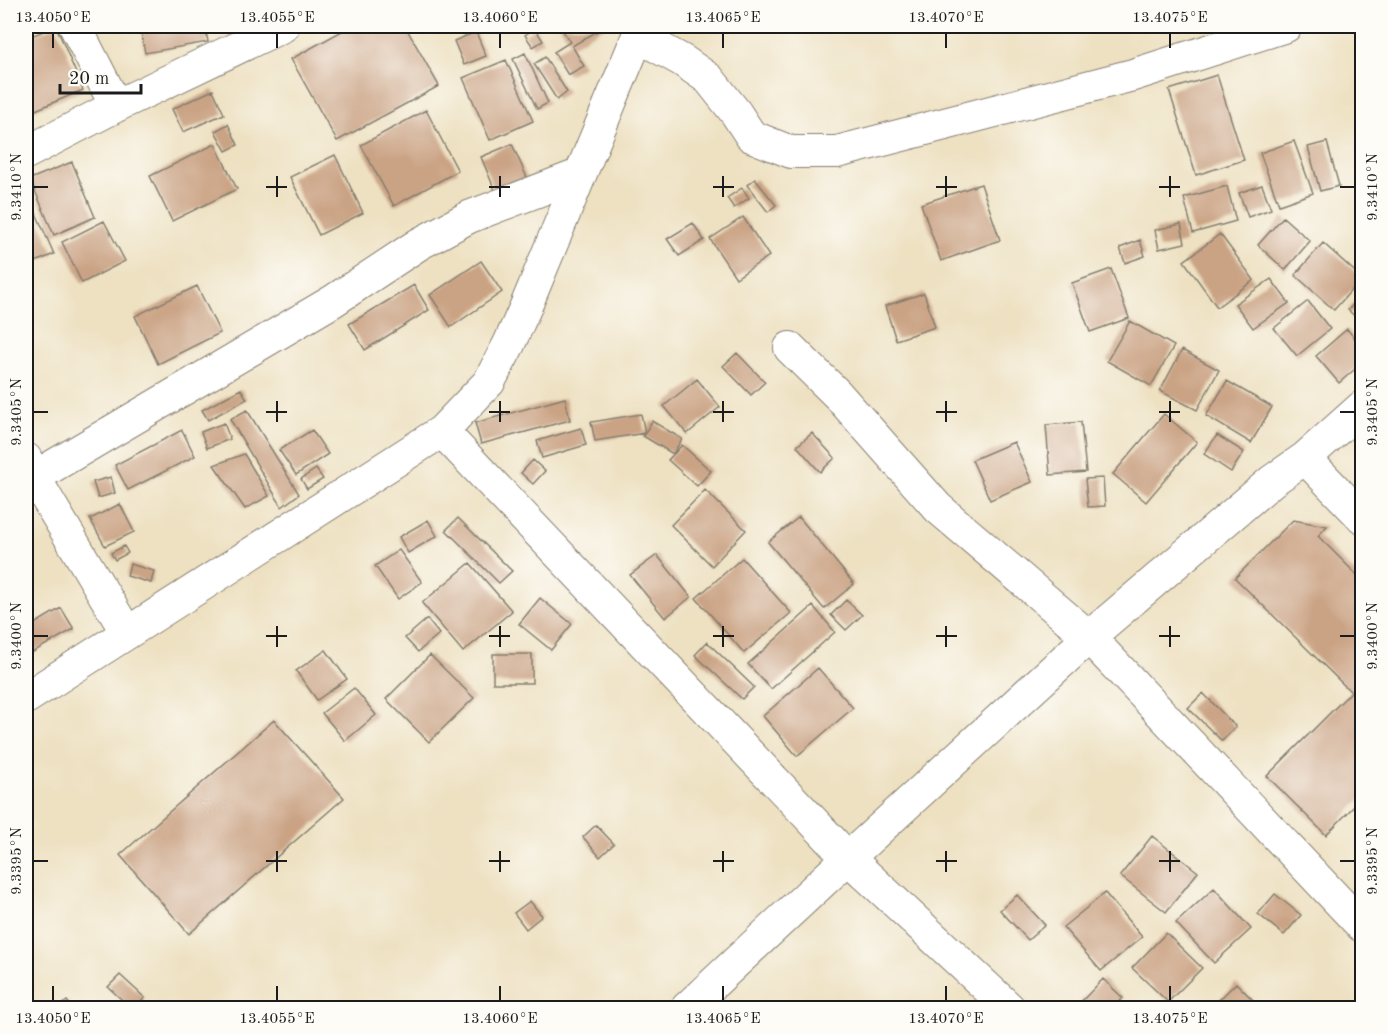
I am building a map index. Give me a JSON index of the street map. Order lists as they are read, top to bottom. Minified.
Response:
{"scale_bar":"20 m","coordinates":["13.4050°E","13.4055°E","13.4060°E","13.4065°E","13.4070°E","13.4075°E","9.3410°N","9.3405°N","9.3400°N","9.3395°N"]}
